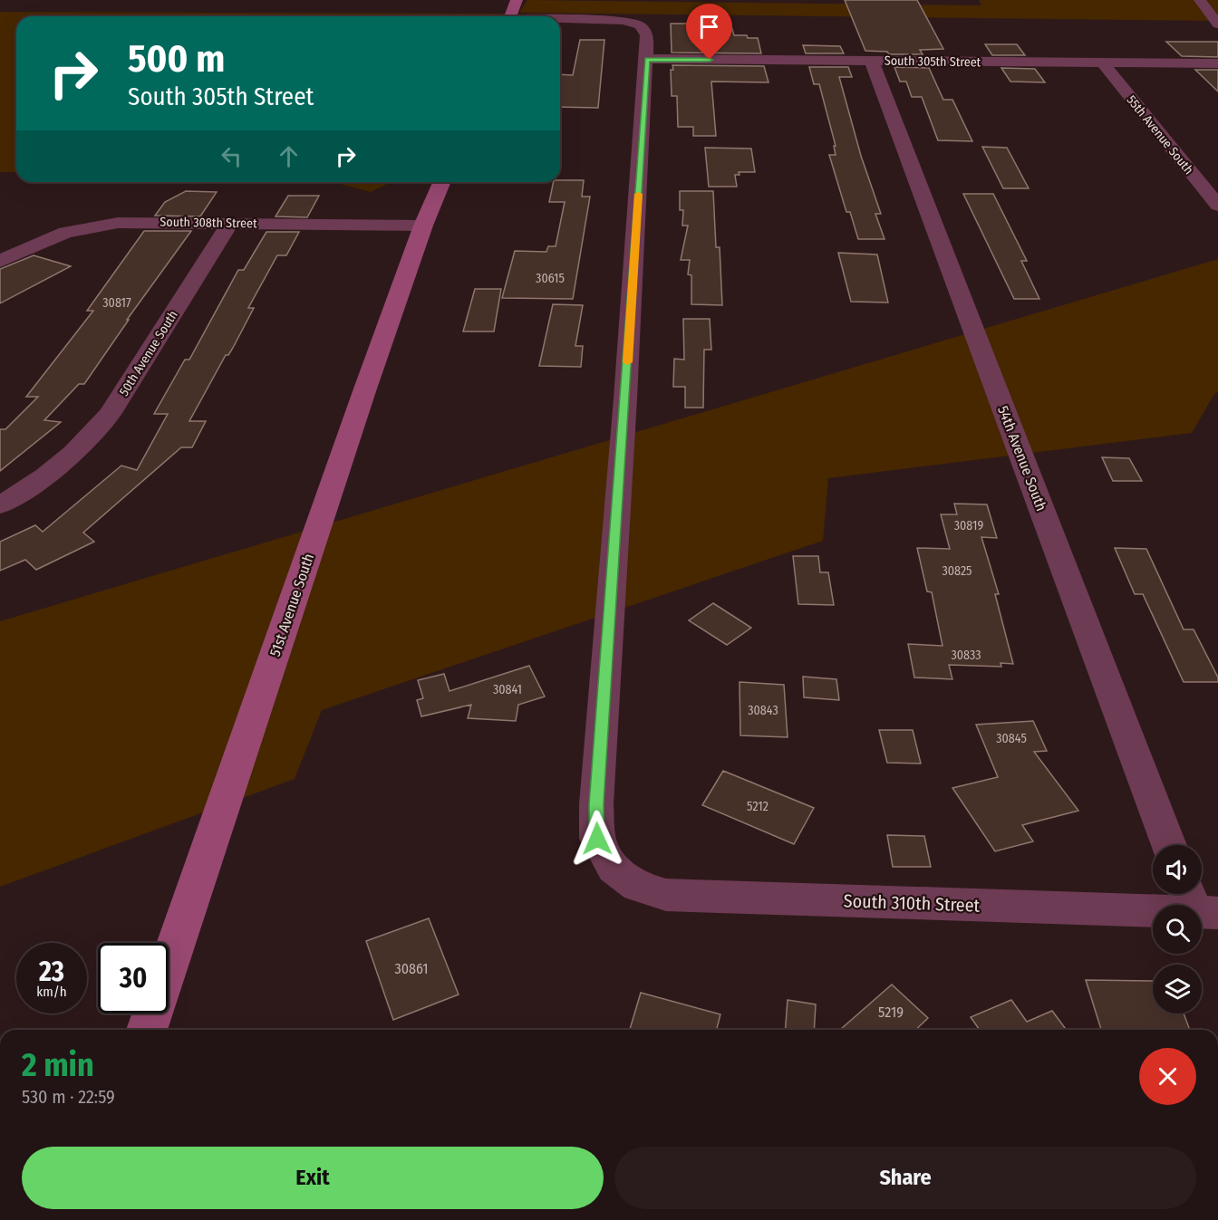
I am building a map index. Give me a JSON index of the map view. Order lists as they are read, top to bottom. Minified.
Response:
{"streets":{"main road":["51st Avenue South"],"street":["South 305th Street","55th Avenue South","South 308th Street","50th Avenue South","54th Avenue South","South 310th Street"]},"crossings":[["South 305th Street","55th Avenue South"],["South 305th Street","54th Avenue South"],["South 305th Street","South 310th Street"],["South 308th Street","50th Avenue South"],["South 308th Street","51st Avenue South"]],"house_numbers":["30615","30817","30819","30825","30833","30841","30843","30845","5212","30861","5219"],"page":{"turn":["500 m","South 305th Street"],"speed":"23 km/h","limit":"30","heading":["2 min","530 m · 22:59"],"buttons":["Exit","Share"]}}
